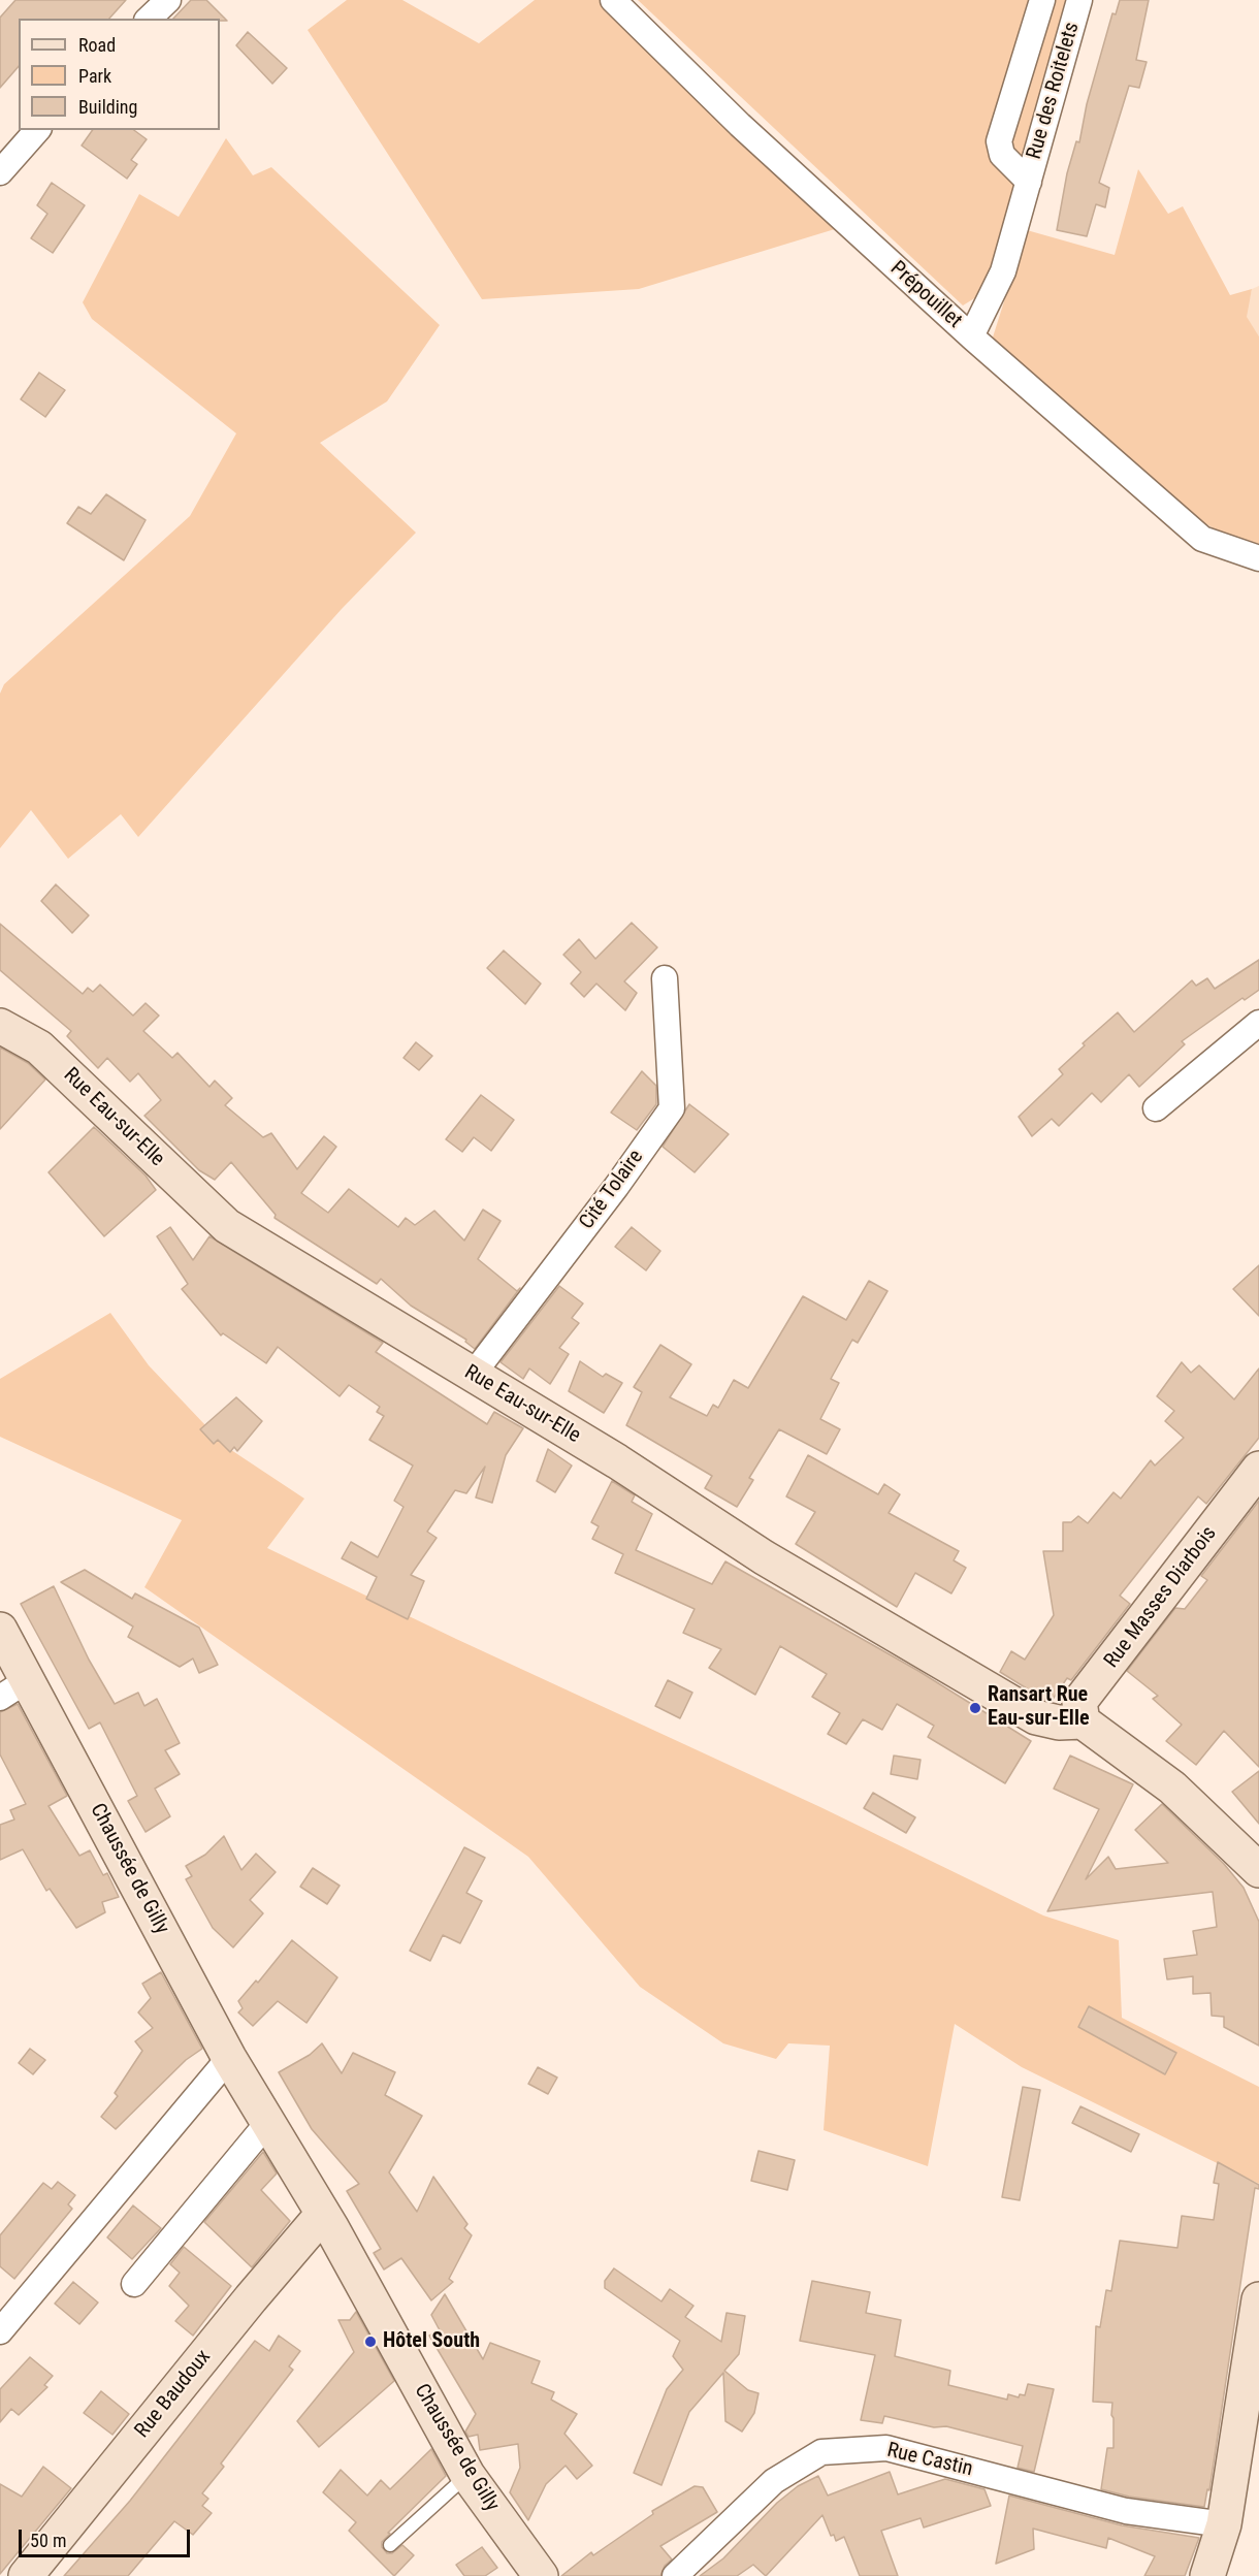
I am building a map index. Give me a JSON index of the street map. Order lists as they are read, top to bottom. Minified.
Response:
{"streets":{"street":["Rue des Roitelets","Prépouillet","Rue Eau-sur-Elle","Cité Tolaire","Rue Masses Diarbois","Chaussée de Gilly","Rue Baudoux","Rue Castin"]},"crossings":[["Rue des Roitelets","Prépouillet"],["Rue Eau-sur-Elle","Cité Tolaire"],["Rue Eau-sur-Elle","Rue Masses Diarbois"],["Chaussée de Gilly","Rue Baudoux"]],"places":["Ransart Rue Eau-sur-Elle","Hôtel South"],"legend":["Road","Park","Building"],"scale_bar":"50 m"}
